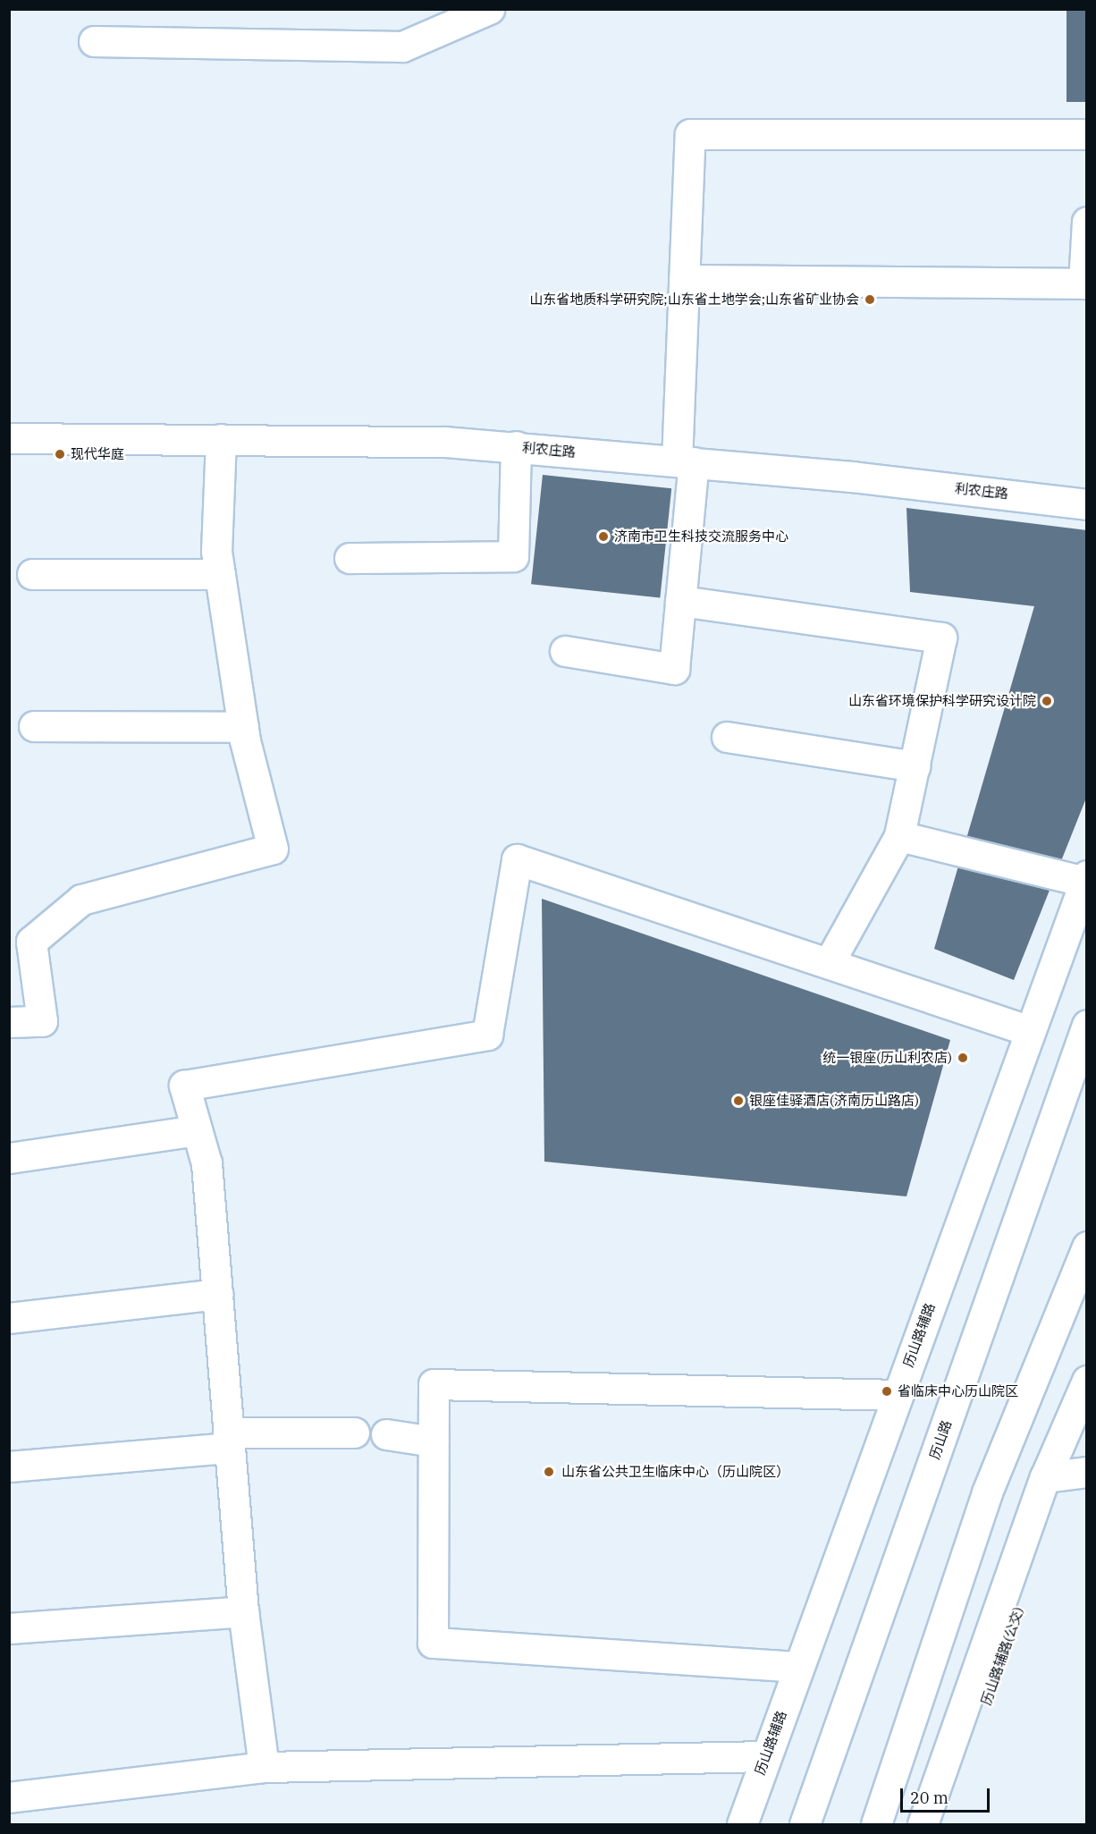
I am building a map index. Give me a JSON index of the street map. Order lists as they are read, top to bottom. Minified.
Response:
{"streets":{"street":["利农庄路","历山路辅路","历山路","历山路辅路(公交)"]},"places":["山东省地质科学研究院;山东省土地学会;山东省矿业协会","现代华庭","济南市卫生科技交流服务中心","山东省环境保护科学研究设计院","统一银座(历山利农店)","银座佳驿酒店(济南历山路店)","省临床中心历山院区","山东省公共卫生临床中心（历山院区）"],"scale_bar":"20 m"}
